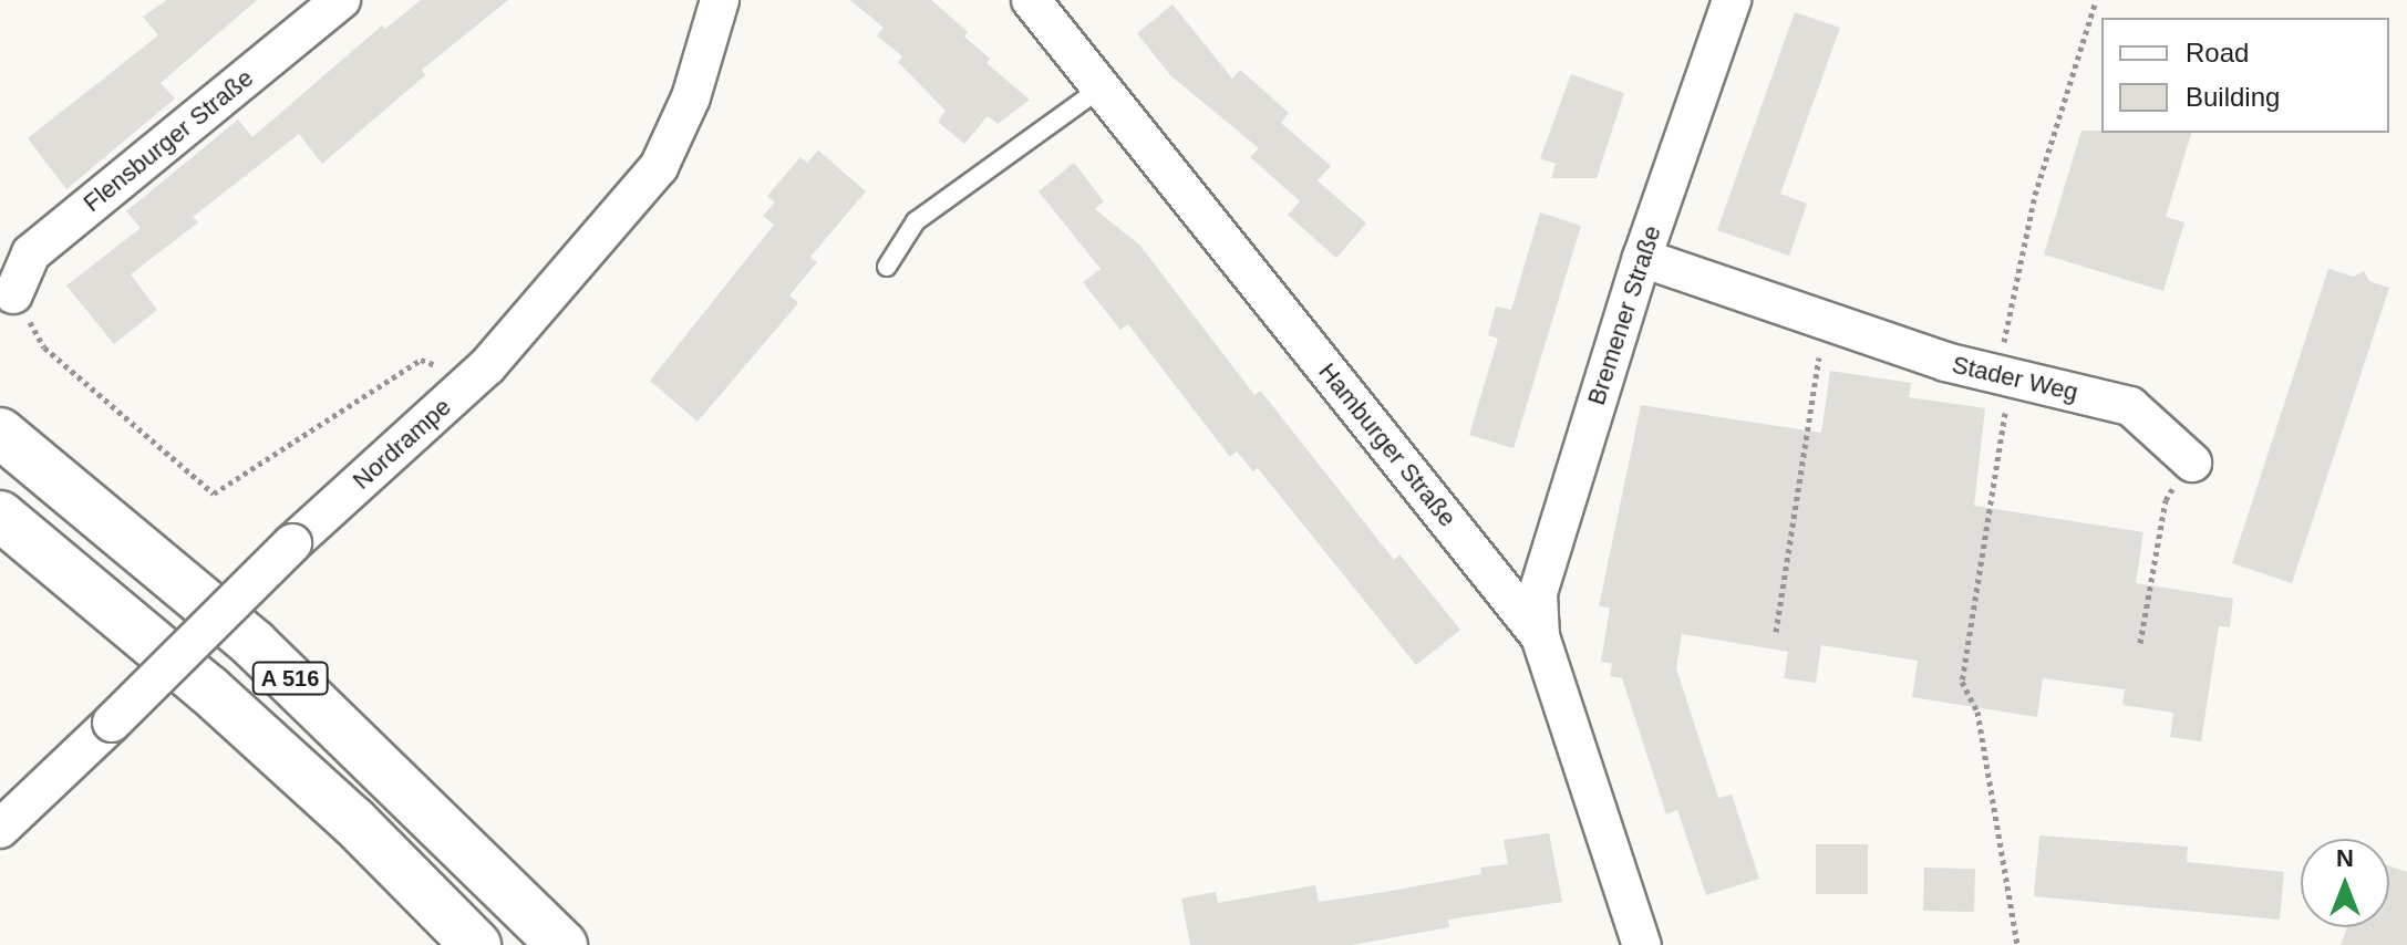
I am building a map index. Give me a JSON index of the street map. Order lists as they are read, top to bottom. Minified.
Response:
{"streets":{"highway":["A 516"],"street":["Flensburger Straße","Bremener Straße","Stader Weg","Nordrampe","Hamburger Straße"]},"crossings":[["Bremener Straße","Stader Weg"],["Bremener Straße","Hamburger Straße"]],"legend":["Road","Building"],"north":"top"}
